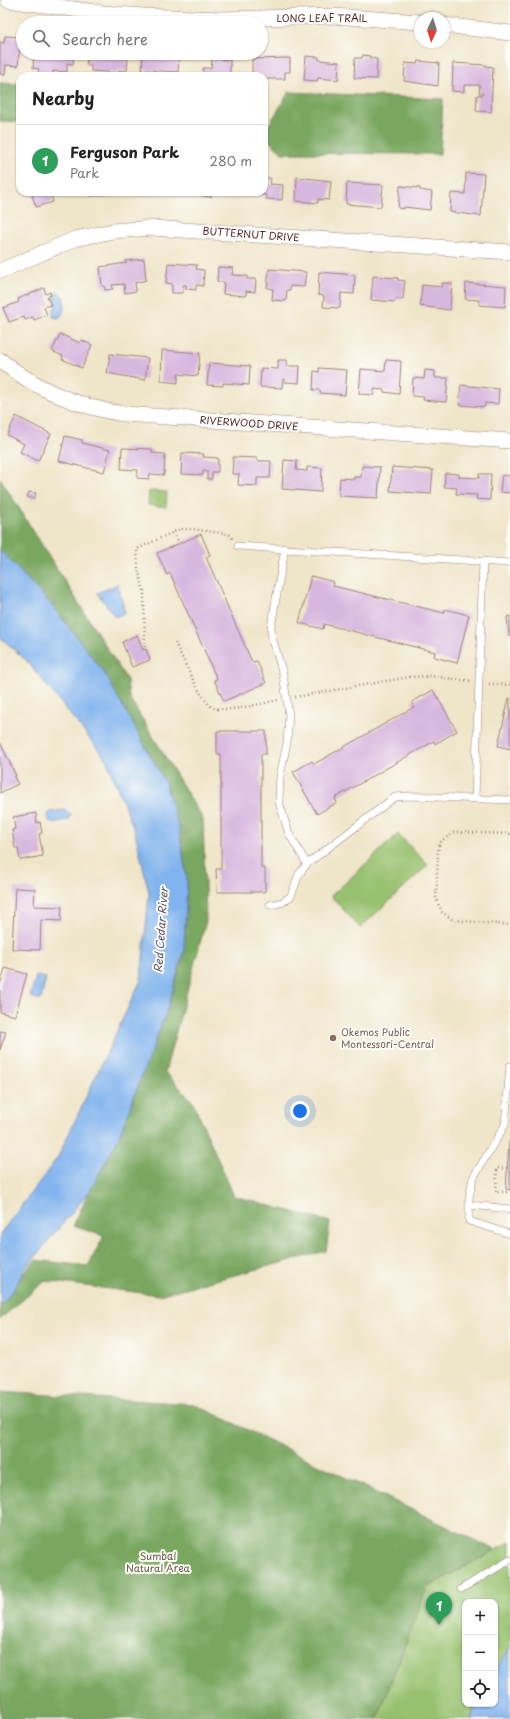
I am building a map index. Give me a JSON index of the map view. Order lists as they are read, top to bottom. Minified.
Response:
{"streets":{"street":["LONG LEAF TRAIL","BUTTERNUT DRIVE","RIVERWOOD DRIVE"]},"water":["Red Cedar River"],"parks":["Sumbal Natural Area"],"places":["Okemos Public Montessori-Central"],"north":"bottom","page":{"search":"Search here","heading":"Nearby","list":[{"mark":"1","name":"Ferguson Park","note":"Park","value":"280 m"}],"pins":"1","map_buttons":["+","−"]}}
